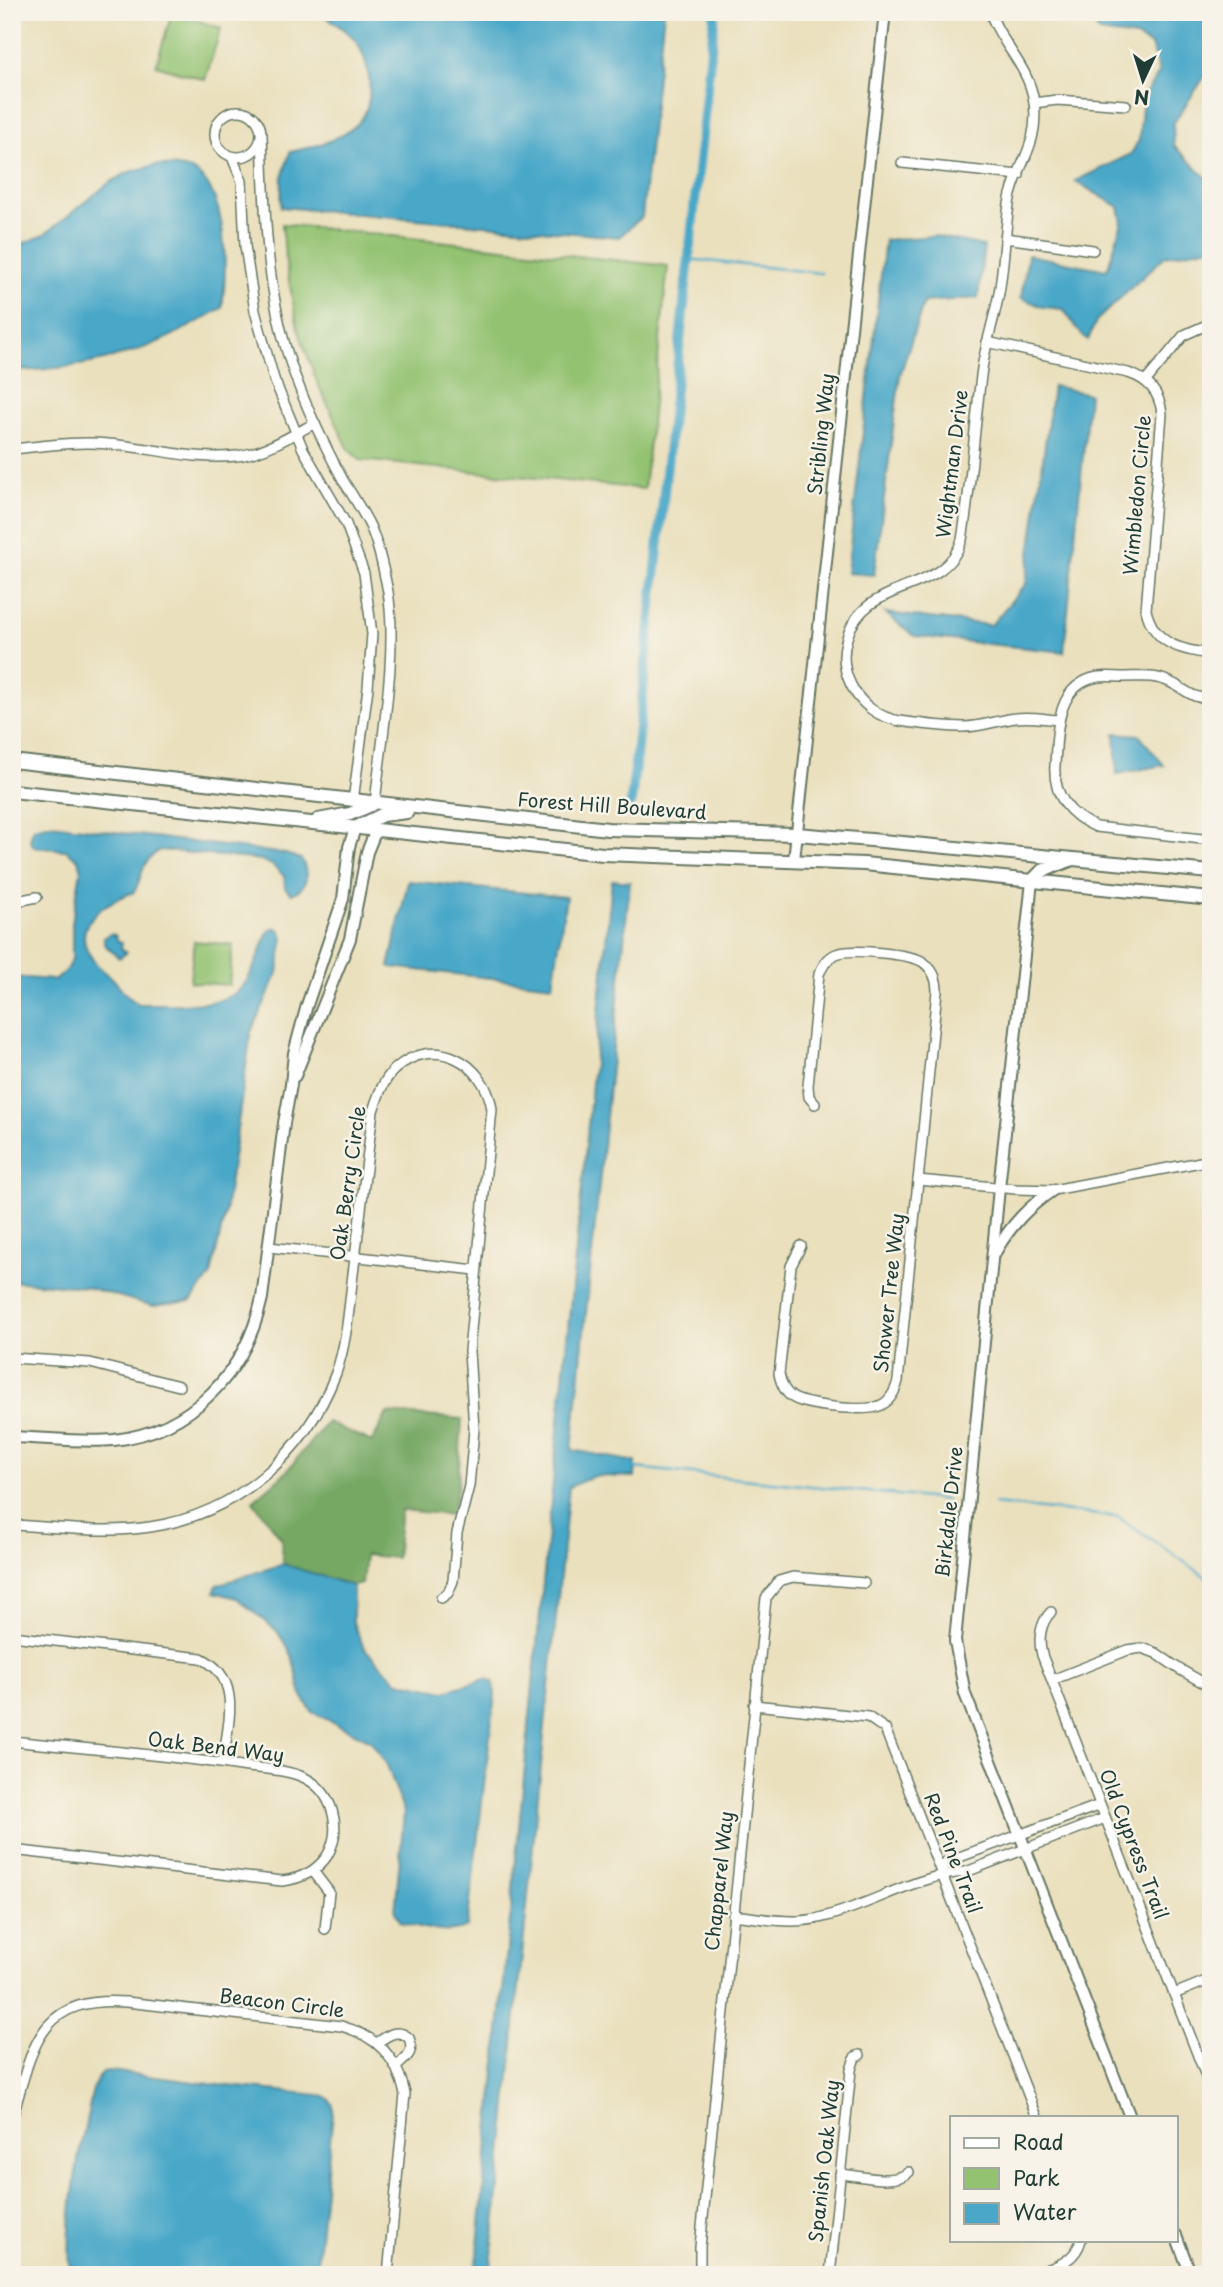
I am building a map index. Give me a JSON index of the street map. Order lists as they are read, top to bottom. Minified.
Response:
{"streets":{"main road":["Forest Hill Boulevard"],"street":["Stribling Way","Wightman Drive","Wimbledon Circle","Oak Berry Circle","Shower Tree Way","Birkdale Drive","Oak Bend Way","Old Cypress Trail","Red Pine Trail","Chapparel Way","Beacon Circle","Spanish Oak Way"]},"crossings":[["Stribling Way","Forest Hill Boulevard"],["Red Pine Trail","Chapparel Way"]],"legend":["Road","Park","Water"],"north":"bottom"}
